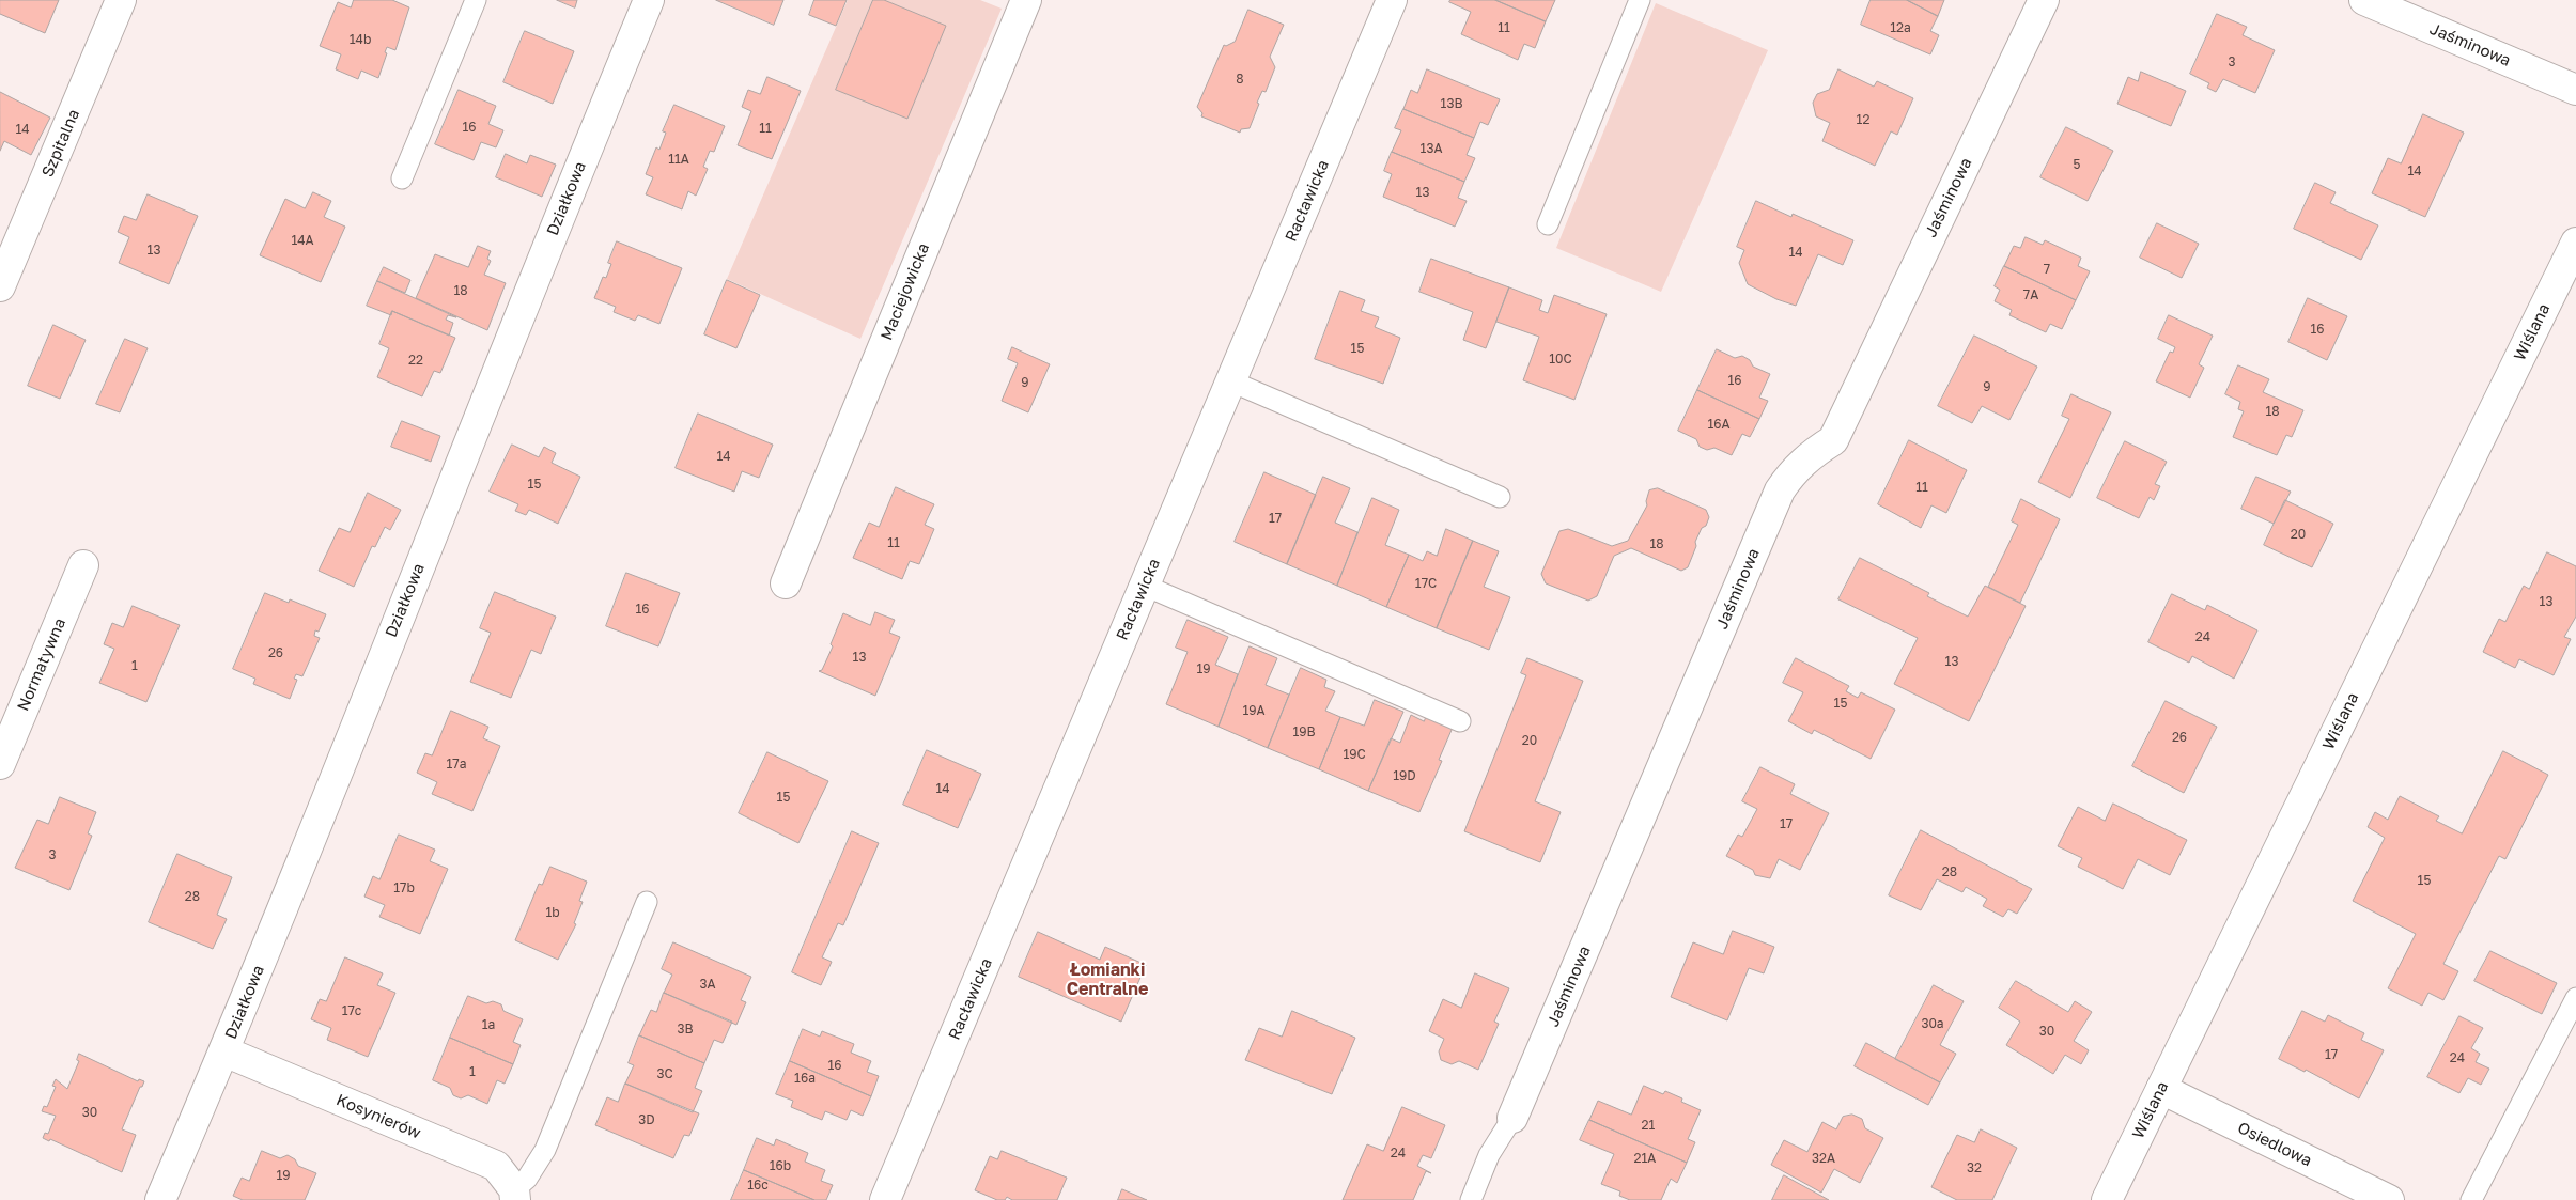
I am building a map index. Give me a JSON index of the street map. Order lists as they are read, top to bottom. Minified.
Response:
{"streets":{"street":["Jaśminowa","Szpitalna","Działkowa","Racławicka","Maciejowicka","Wiślana","Normatywna","Kosynierów","Osiedlowa"]},"crossings":[["Działkowa","Kosynierów"],["Wiślana","Osiedlowa"]],"districts":["Łomianki Centralne"],"house_numbers":["11","12a","14b","3","8","13B","12","16","11","14","13A","11A","5","14","13","14A","13","14","7","18","7A","16","15","10C","22","16","9","9","18","16A","14","15","11","17","20","11","18","17C","13","16","24","26","13","13","1","19","15","19A","19B","26","20","19C","17a","19D","14","15","17","3","28","15","17b","28","1b","3A","17c","30a","1a","3B","30","17","24","16","1","3C","16a","30","3D","21","24","21A","32A","16b","32","19","16c"]}
